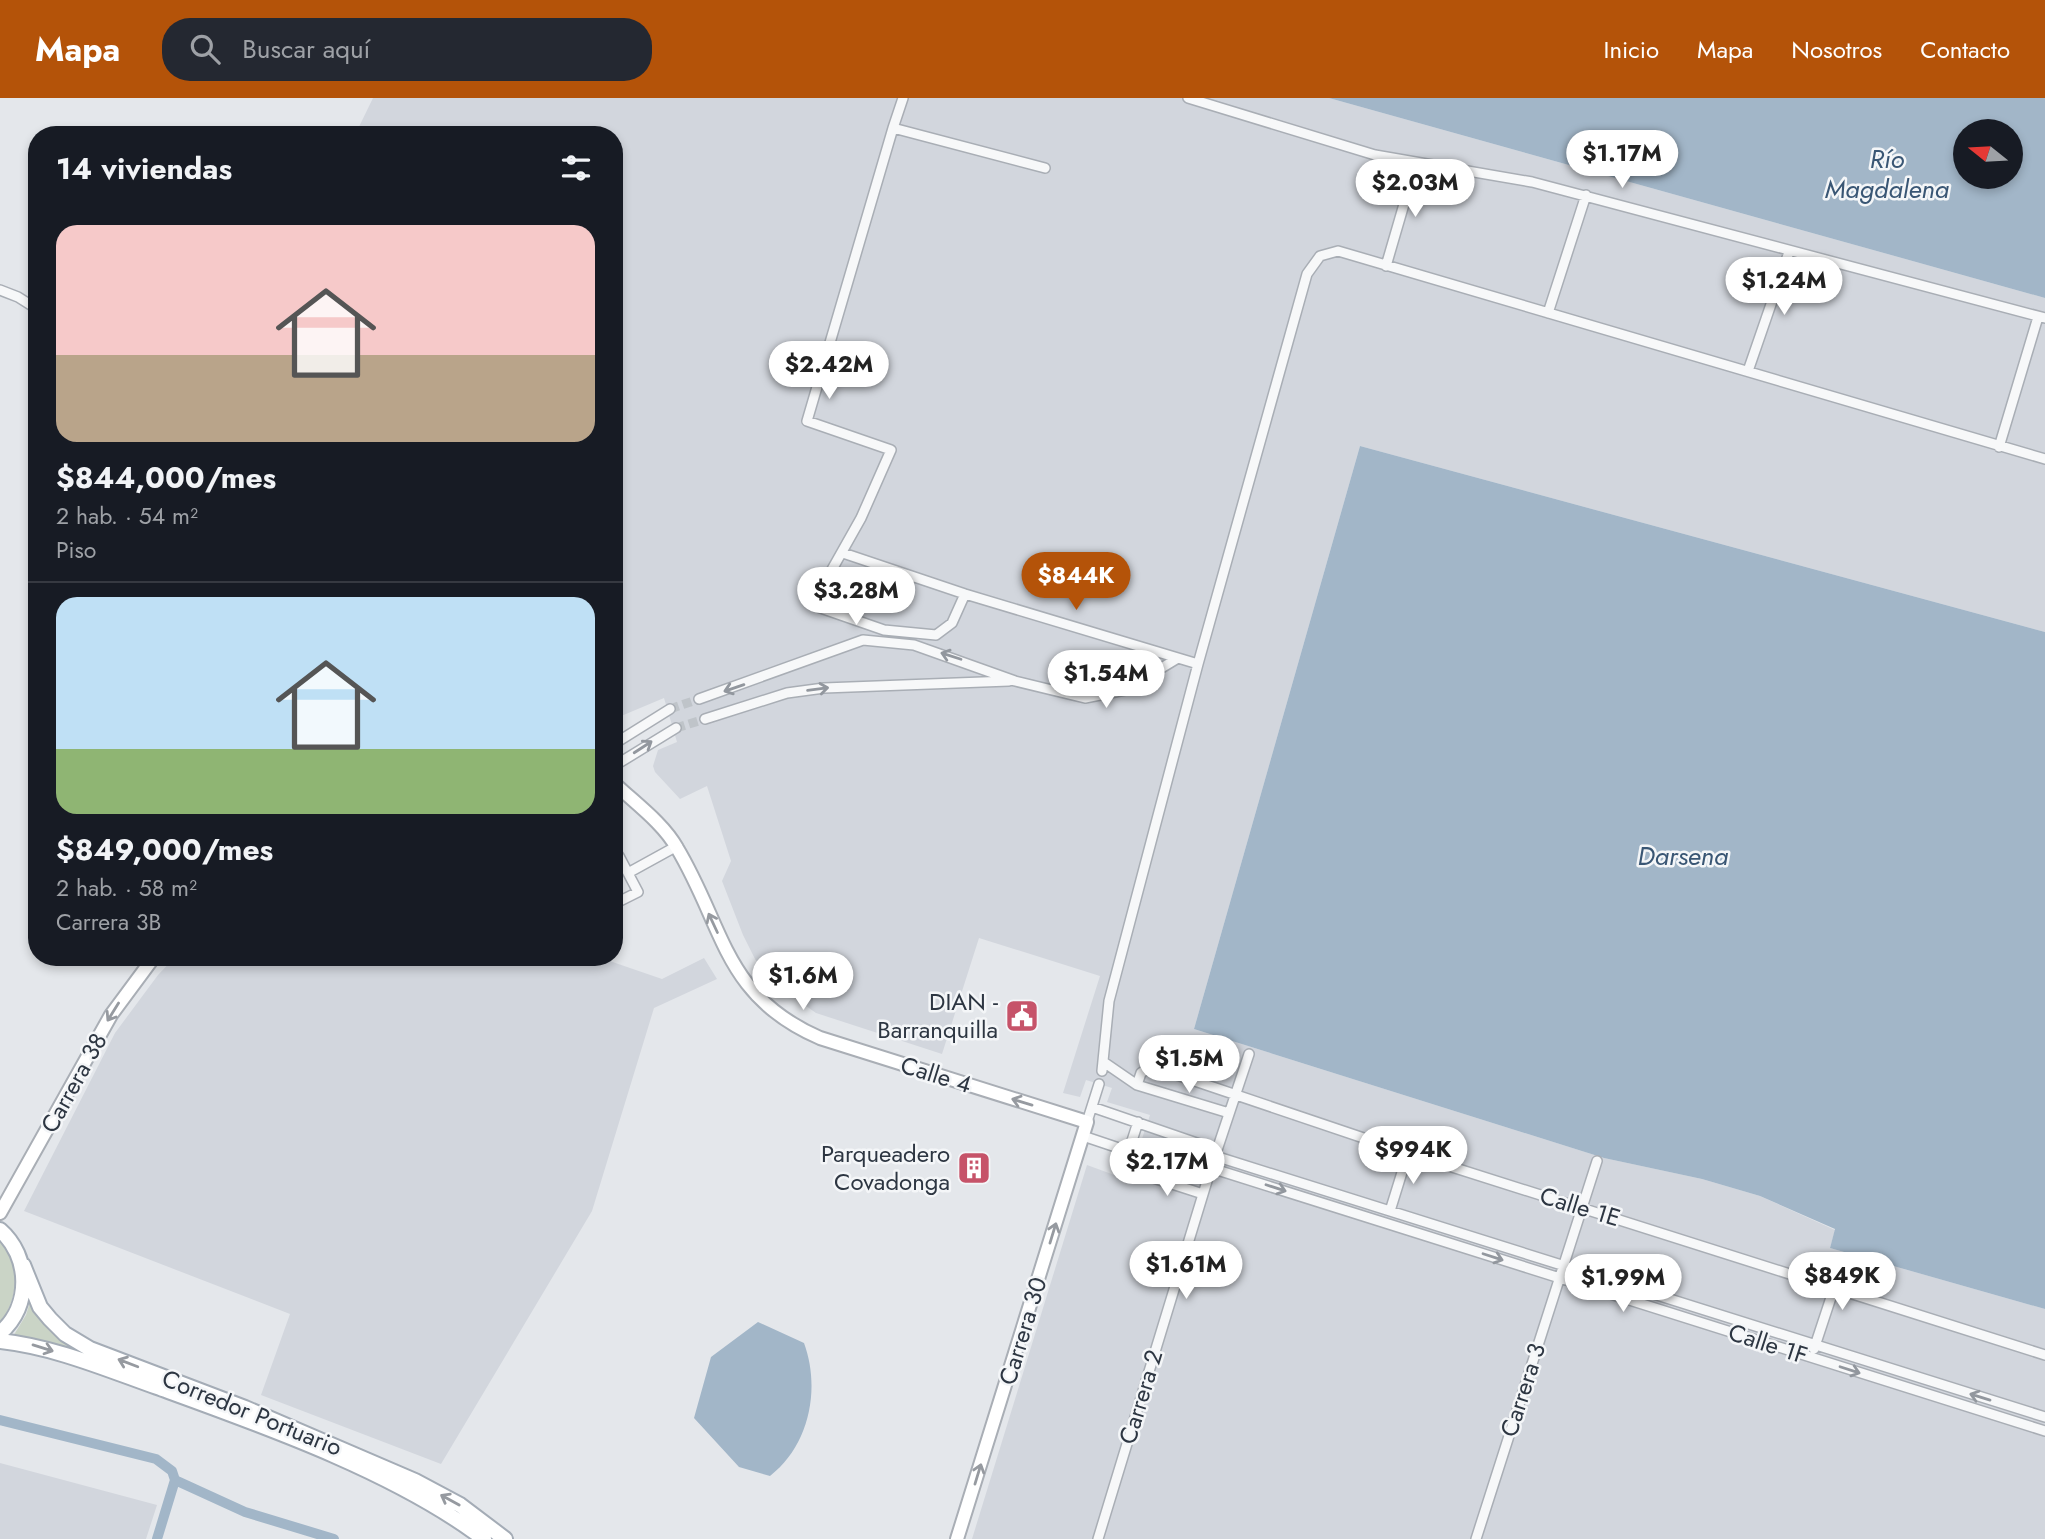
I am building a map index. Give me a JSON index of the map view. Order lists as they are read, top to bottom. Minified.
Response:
{"streets":{"main road":["Corredor Portuario"],"street":["Calle 4","Carrera 38","Calle 1E","Carrera 30","Calle 1F","Carrera 3","Carrera 2"]},"crossings":[["Calle 4","Carrera 30"],["Calle 1E","Carrera 3"],["Calle 1E","Carrera 2"],["Calle 1F","Carrera 3"],["Calle 1F","Carrera 2"]],"one_way":["Calle 4","Carrera 38","Carrera 30"],"water":["Río Magdalena","Darsena"],"places":{"public building":["DIAN - Barranquilla"],"building":["Parqueadero Covadonga"]},"north":"left","page":{"header":"Mapa","search":"Buscar aquí","nav":["Inicio","Mapa","Nosotros","Contacto"],"heading":"14 viviendas","price":["$1.17M","$2.03M","$1.24M","$2.42M","$844K","$3.28M","$1.54M","$1.6M","$1.5M","$994K","$2.17M","$1.61M","$849K","$1.99M"],"list":[{"name":"$844,000/mes","note":"2 hab. · 54 m² · Piso"},{"name":"$849,000/mes","note":"2 hab. · 58 m² · Carrera 3B"}]}}
